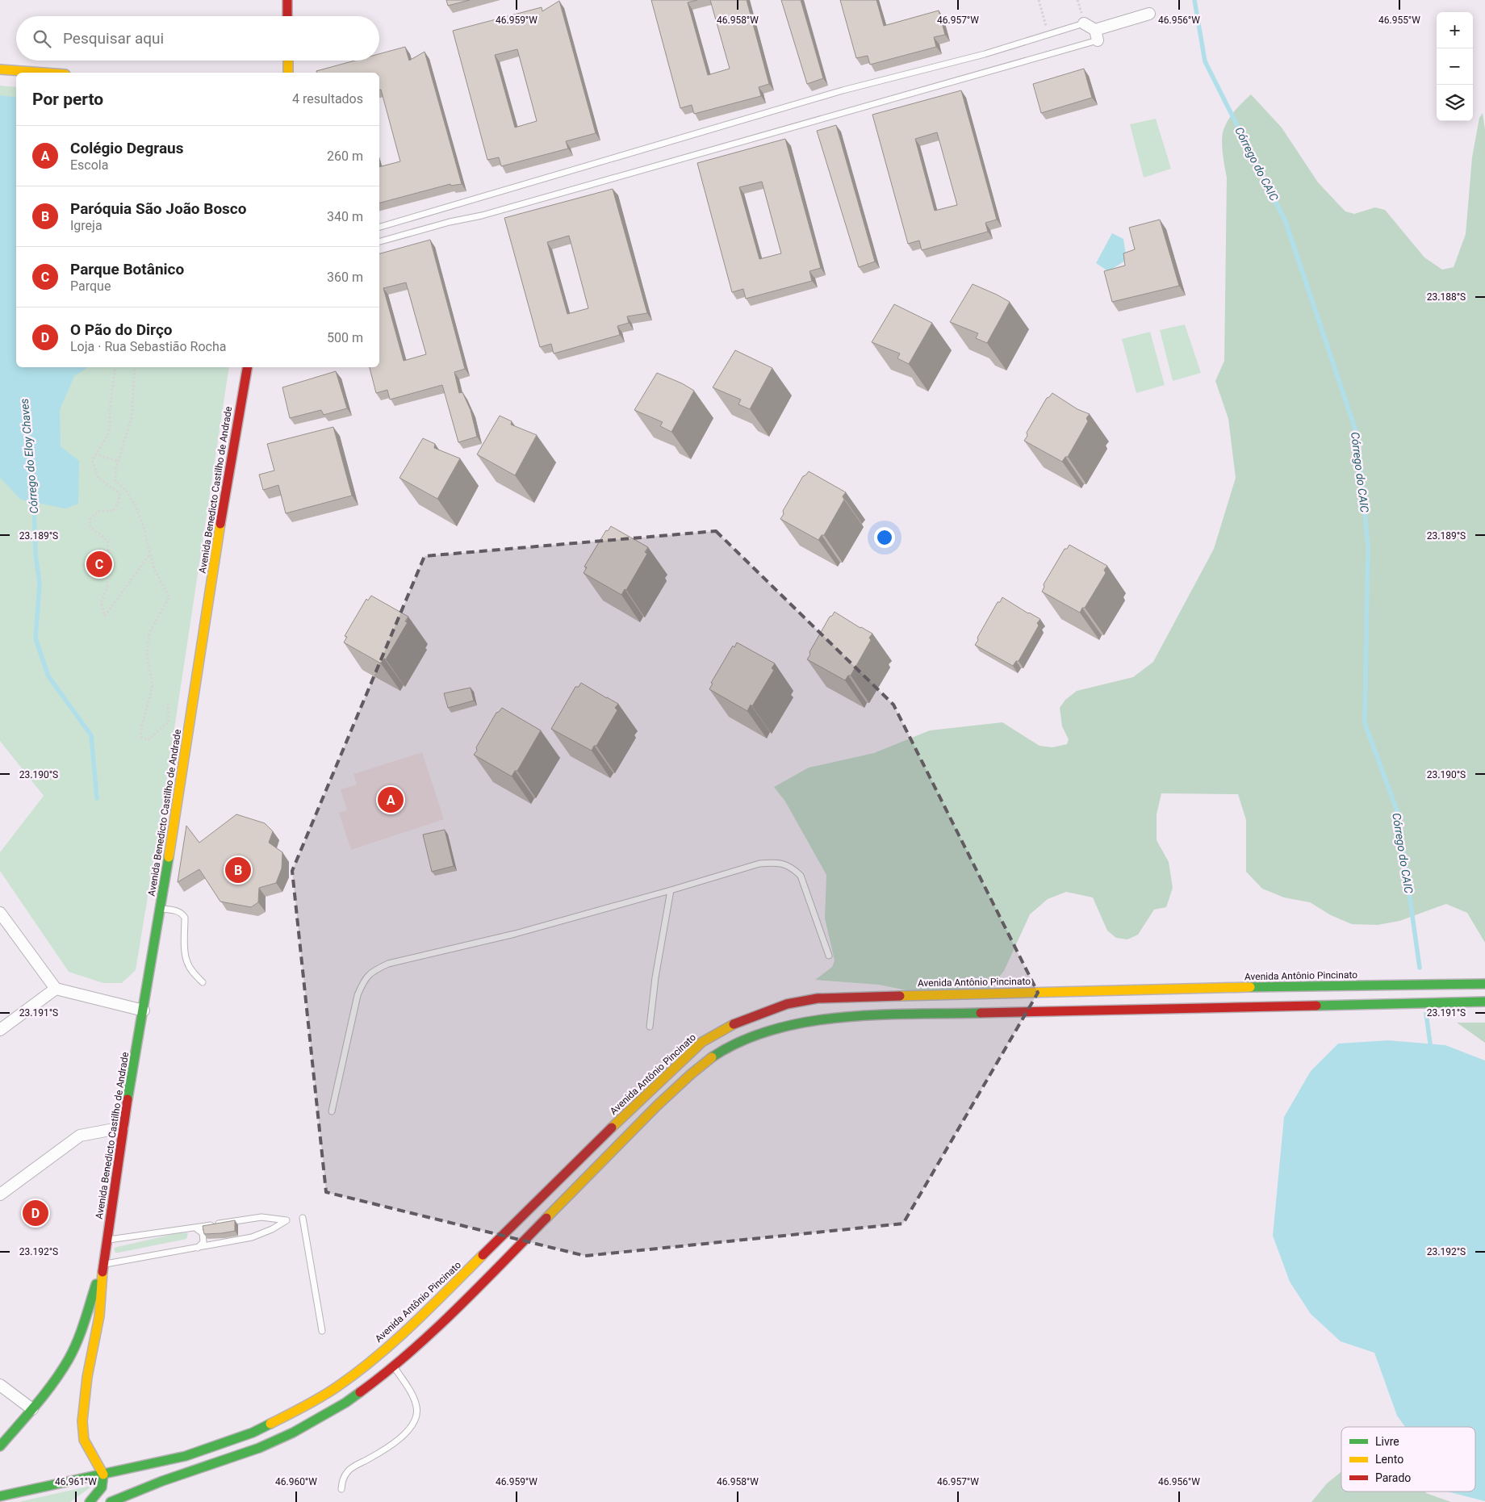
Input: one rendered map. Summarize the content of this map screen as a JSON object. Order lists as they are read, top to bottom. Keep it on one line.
{"streets":{"main road":["Avenida Benedicto Castilho de Andrade","Avenida Antônio Pincinato"]},"crossings":[["Avenida Benedicto Castilho de Andrade","Avenida Antônio Pincinato"]],"water":["Córrego do CAIC","Córrego do Eloy Chaves"],"legend":["Livre","Lento","Parado"],"page":{"map_buttons":["+","−"],"search":"Pesquisar aqui","heading":["Por perto","4 resultados"],"list":[{"mark":"A","name":"Colégio Degraus","note":"Escola","value":"260 m"},{"mark":"B","name":"Paróquia São João Bosco","note":"Igreja","value":"340 m"},{"mark":"C","name":"Parque Botânico","note":"Parque","value":"360 m"},{"mark":"D","name":"O Pão do Dirço","note":"Loja · Rua Sebastião Rocha","value":"500 m"}],"pins":["C","A","B","D"]},"coordinates":["46.959°W","46.958°W","46.957°W","46.956°W","46.955°W","23.188°S","23.189°S","23.190°S","23.191°S","23.192°S","46.961°W","46.960°W"]}
